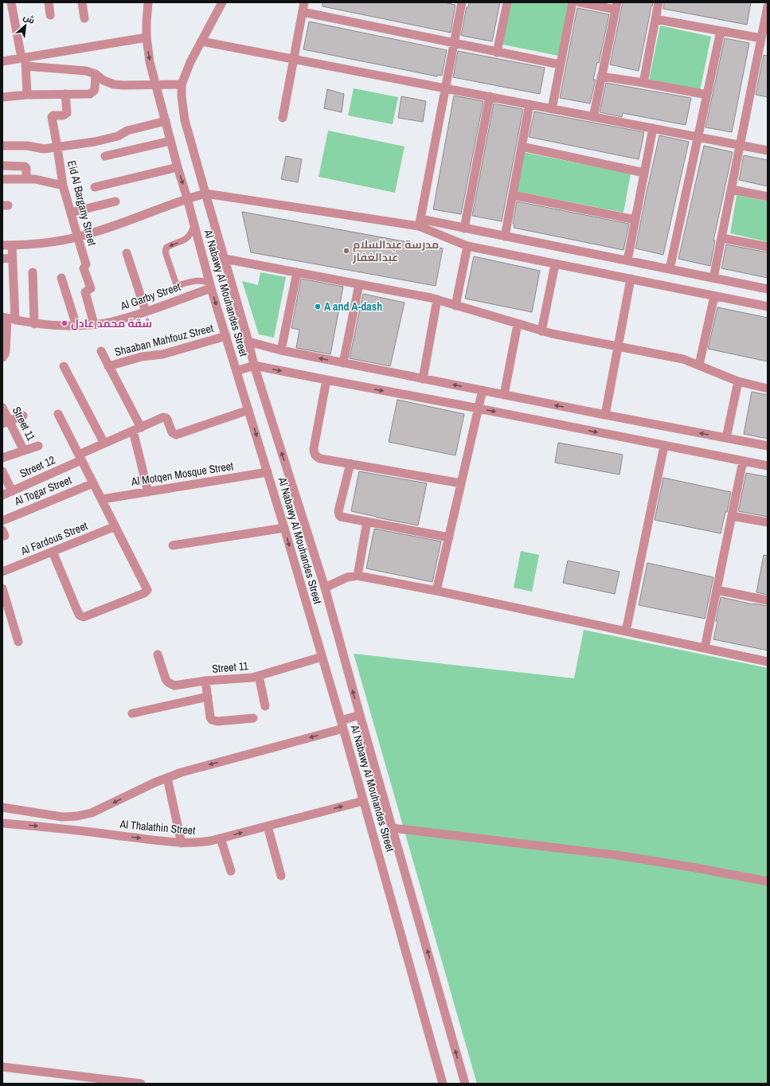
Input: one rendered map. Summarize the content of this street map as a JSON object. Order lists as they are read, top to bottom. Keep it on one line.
{"streets":{"street":["Eid Al Bargany Street","Al Nabawy Al Mouhandes Street","Al Garby Street","Shaaban Mahfouz Street","Street 11","Street 12","Al Motqen Mosque Street","Al Togar Street","Al Fardous Street","Al Thalathin Street"]},"crossings":[["Eid Al Bargany Street","Al Garby Street"],["Al Nabawy Al Mouhandes Street","Al Garby Street"],["Al Nabawy Al Mouhandes Street","Shaaban Mahfouz Street"],["Al Nabawy Al Mouhandes Street","Street 11"],["Al Nabawy Al Mouhandes Street","Street 12"],["Al Nabawy Al Mouhandes Street","Al Motqen Mosque Street"],["Al Nabawy Al Mouhandes Street","Al Thalathin Street"]],"places":["مدرسة عبدالسلام عبدالغفار","A and A-dash","شقة محمد عادل"],"north":"top right"}
